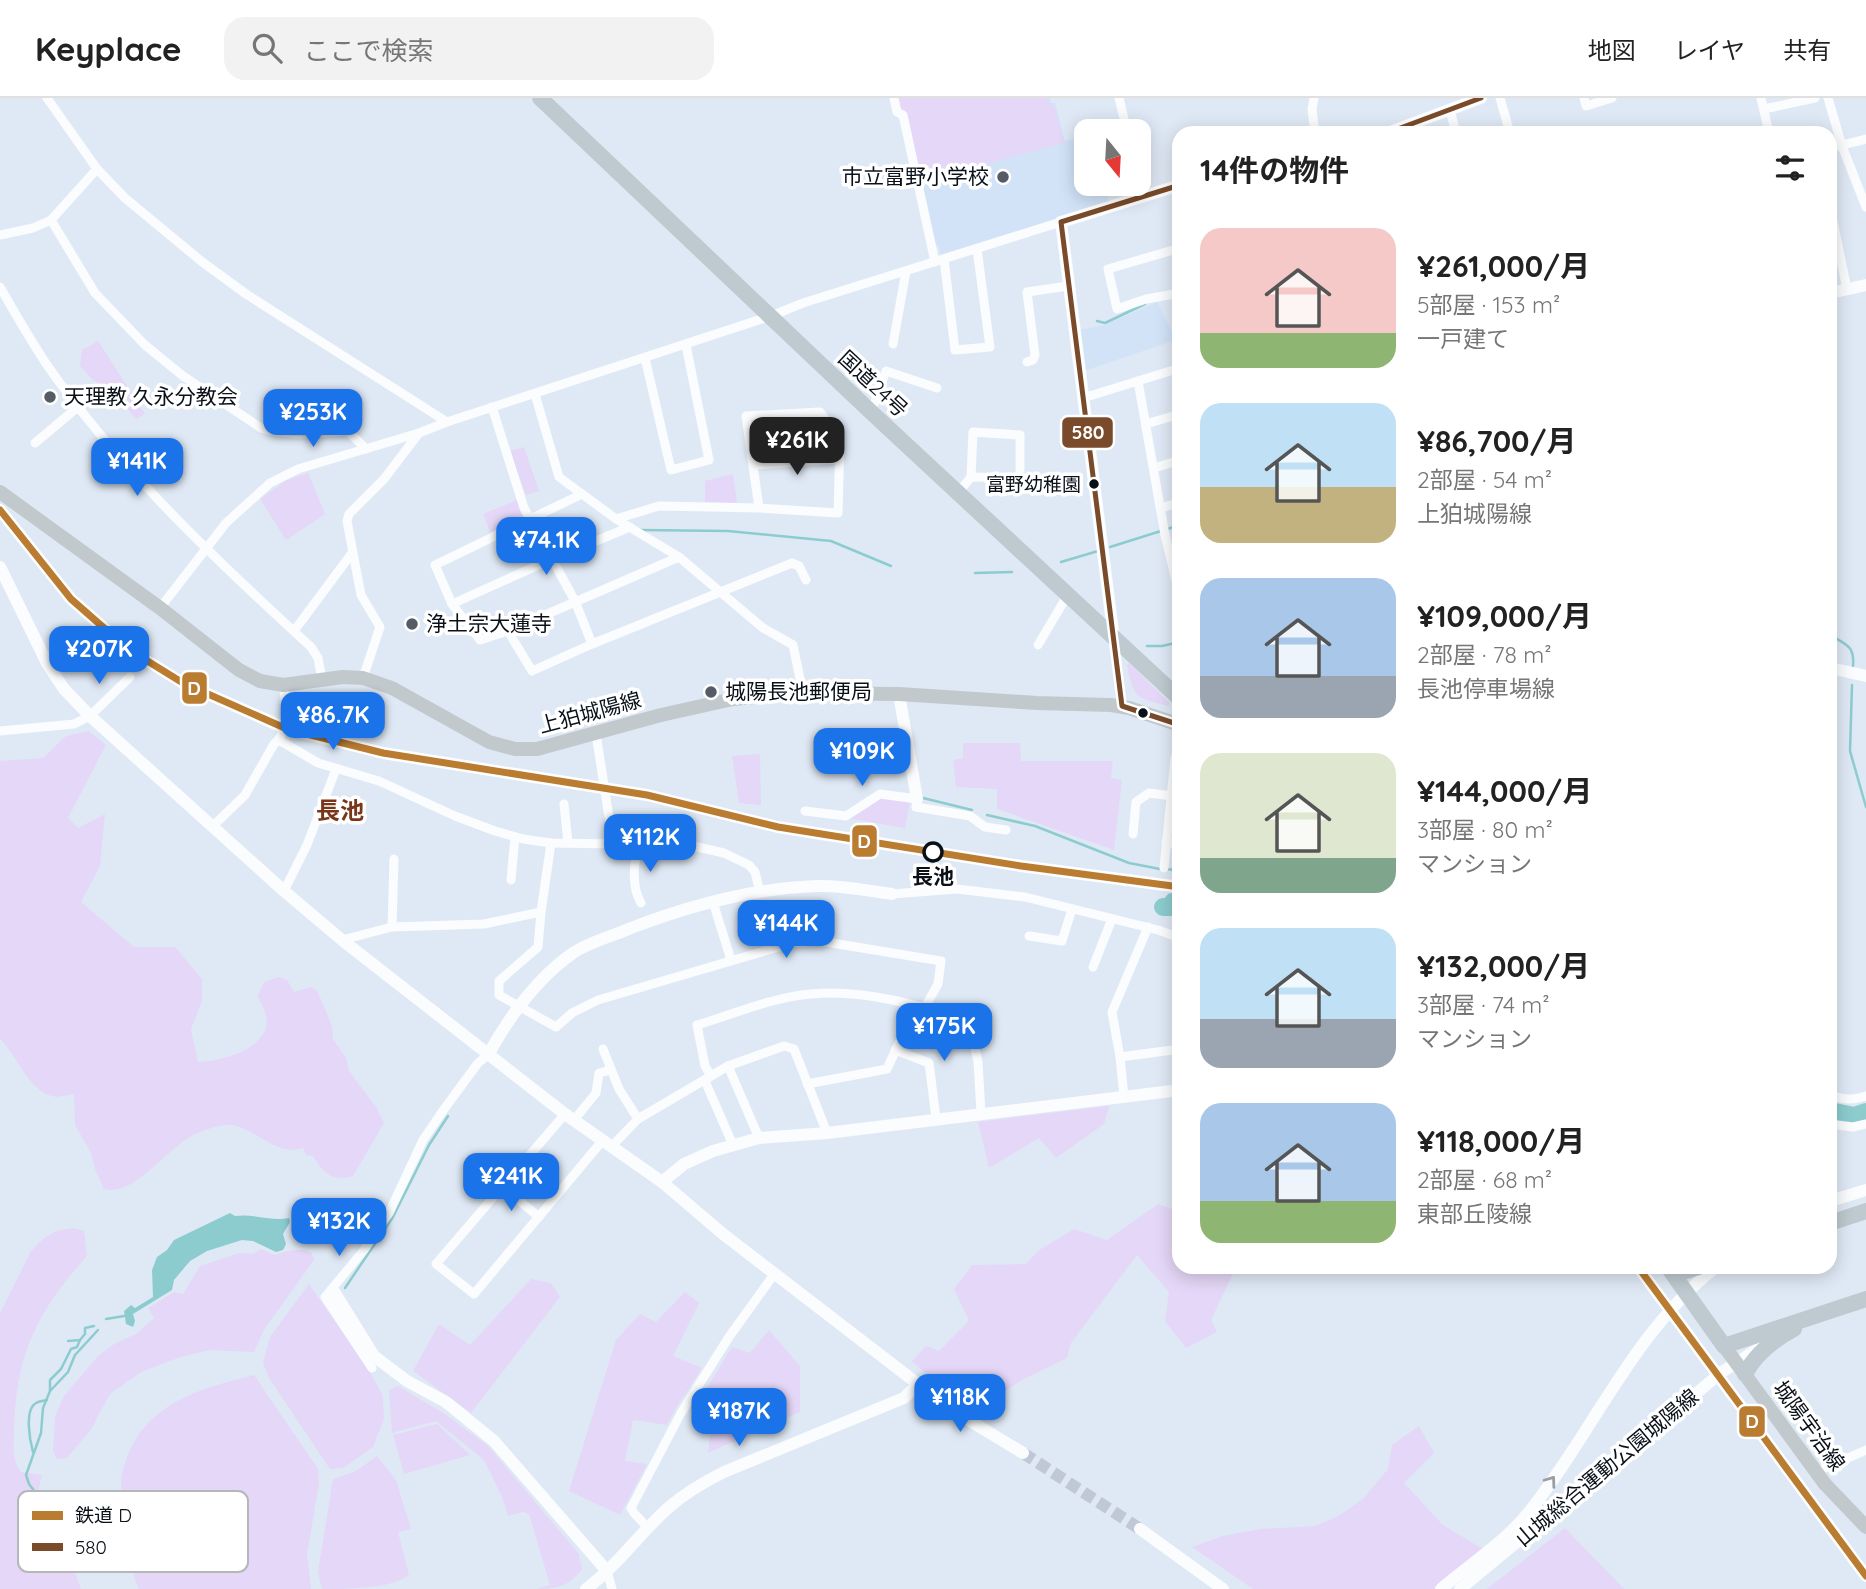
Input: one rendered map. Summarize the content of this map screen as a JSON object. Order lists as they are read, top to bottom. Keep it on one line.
{"streets":{"highway":["国道24号"],"main road":["上狛城陽線","城陽宇治線"],"street":["山城総合運動公園城陽線"]},"districts":["長池"],"places":["市立富野小学校","天理教 久永分教会","富野幼稚園","浄土宗大蓮寺","城陽長池郵便局","長池"],"lines":["transit line 580","rail line D"],"legend":["鉄道 D","580"],"north":"bottom","page":{"header":"Keyplace","search":"ここで検索","nav":["地図","レイヤ","共有"],"heading":"14件の物件","list":[{"name":"¥261,000/月","note":"5部屋 · 153 m² · 一戸建て"},{"name":"¥86,700/月","note":"2部屋 · 54 m² · 上狛城陽線"},{"name":"¥109,000/月","note":"2部屋 · 78 m² · 長池停車場線"},{"name":"¥144,000/月","note":"3部屋 · 80 m² · マンション"},{"name":"¥132,000/月","note":"3部屋 · 74 m² · マンション"},{"name":"¥118,000/月","note":"2部屋 · 68 m² · 東部丘陵線"}],"price":["¥253K","¥261K","¥141K","¥74.1K","¥207K","¥86.7K","¥109K","¥112K","¥144K","¥175K","¥241K","¥132K","¥118K","¥187K"]}}
